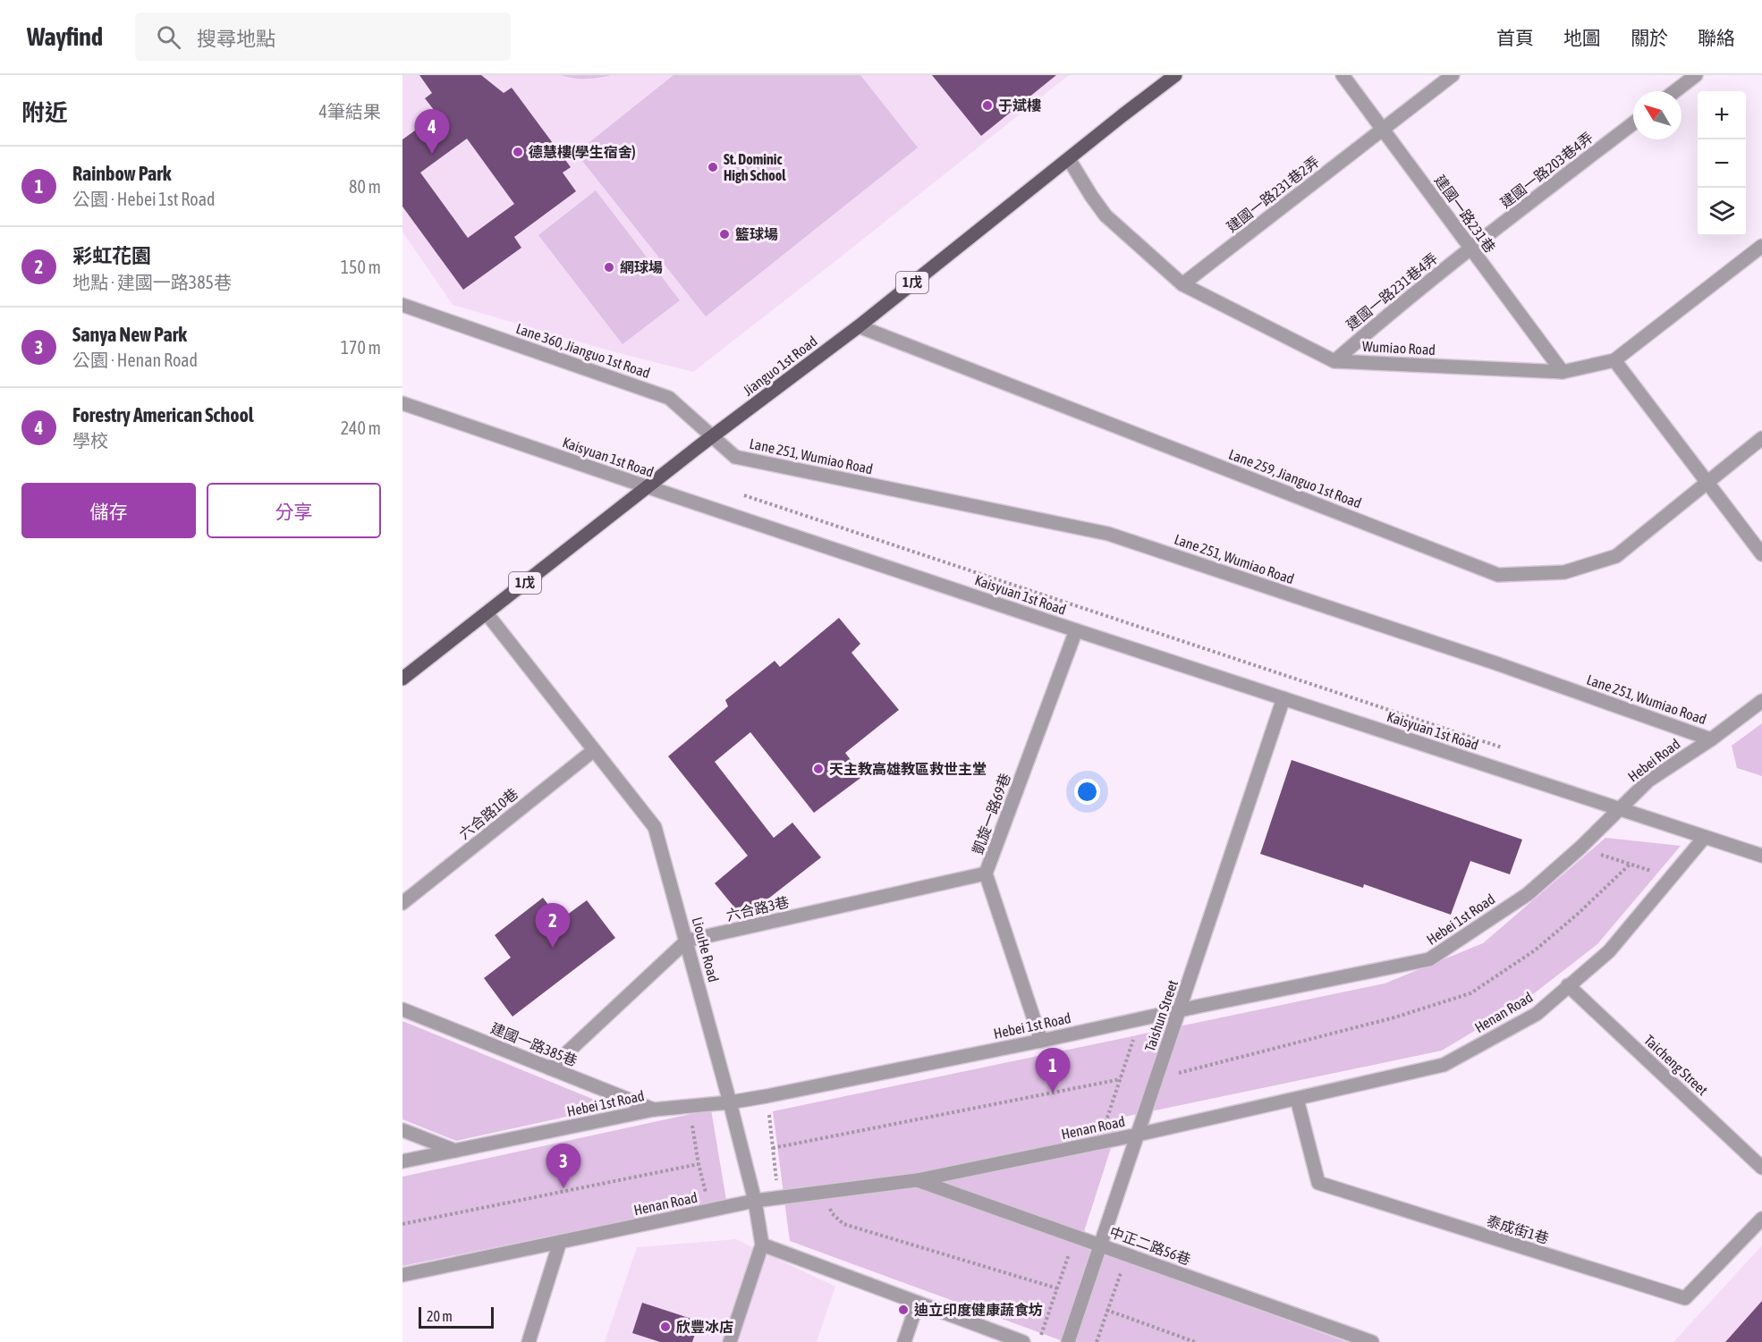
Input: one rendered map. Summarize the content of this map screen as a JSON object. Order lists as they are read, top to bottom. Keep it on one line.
{"streets":{"main road":["1戊","Jianguo 1st Road"],"street":["建國一路203巷4弄","建國一路231巷2弄","建國一路231巷","建國一路231巷4弄","Wumiao Road","Lane 360, Jianguo 1st Road","Lane 251, Wumiao Road","Kaisyuan 1st Road","Lane 259, Jianguo 1st Road","Hebei Road","六合路10巷","凱旋一路69巷","六合路3巷","Hebei 1st Road","LiouHe Road","Henan Road","Taishun Street","建國一路385巷","Taicheng Street","泰成街1巷","中正二路56巷"]},"crossings":[["建國一路203巷4弄","建國一路231巷"],["建國一路203巷4弄","建國一路231巷4弄"],["建國一路231巷2弄","建國一路231巷"],["建國一路231巷2弄","Wumiao Road"],["建國一路231巷","建國一路231巷4弄"],["建國一路231巷","Wumiao Road"],["建國一路231巷4弄","Wumiao Road"],["Wumiao Road","Jianguo 1st Road"],["Lane 360, Jianguo 1st Road","Jianguo 1st Road"],["Lane 360, Jianguo 1st Road","Lane 251, Wumiao Road"],["Jianguo 1st Road","Kaisyuan 1st Road"],["Jianguo 1st Road","Lane 259, Jianguo 1st Road"],["Jianguo 1st Road","LiouHe Road"],["Lane 251, Wumiao Road","Hebei Road"],["Kaisyuan 1st Road","Hebei Road"],["Kaisyuan 1st Road","凱旋一路69巷"],["Kaisyuan 1st Road","Hebei 1st Road"],["Kaisyuan 1st Road","Henan Road"],["Kaisyuan 1st Road","Taishun Street"],["Hebei Road","Hebei 1st Road"],["六合路10巷","LiouHe Road"],["凱旋一路69巷","六合路3巷"],["凱旋一路69巷","Hebei 1st Road"],["六合路3巷","LiouHe Road"],["Hebei 1st Road","LiouHe Road"],["Hebei 1st Road","Taishun Street"],["Hebei 1st Road","建國一路385巷"],["LiouHe Road","Henan Road"],["Henan Road","Taishun Street"],["Henan Road","Taicheng Street"],["Henan Road","泰成街1巷"],["Henan Road","中正二路56巷"],["Taishun Street","中正二路56巷"]],"places":["于斌樓","德慧樓(學生宿舍)","St. Dominic High School","籃球場","網球場","天主教高雄教區救世主堂","迪立印度健康蔬食坊","欣豐冰店"],"scale_bar":"20 m","north":"top left","page":{"header":"Wayfind","search":"搜尋地點","nav":["首頁","地圖","關於","聯絡"],"heading":["附近","4筆結果"],"map_buttons":["+","−"],"pins":["4","2","1","3"],"list":[{"mark":"1","name":"Rainbow Park","note":"公園 · Hebei 1st Road","value":"80 m"},{"mark":"2","name":"彩虹花園","note":"地點 · 建國一路385巷","value":"150 m"},{"mark":"3","name":"Sanya New Park","note":"公園 · Henan Road","value":"170 m"},{"mark":"4","name":"Forestry American School","note":"學校","value":"240 m"}],"buttons":["儲存","分享"],"scale":"20 m"}}
